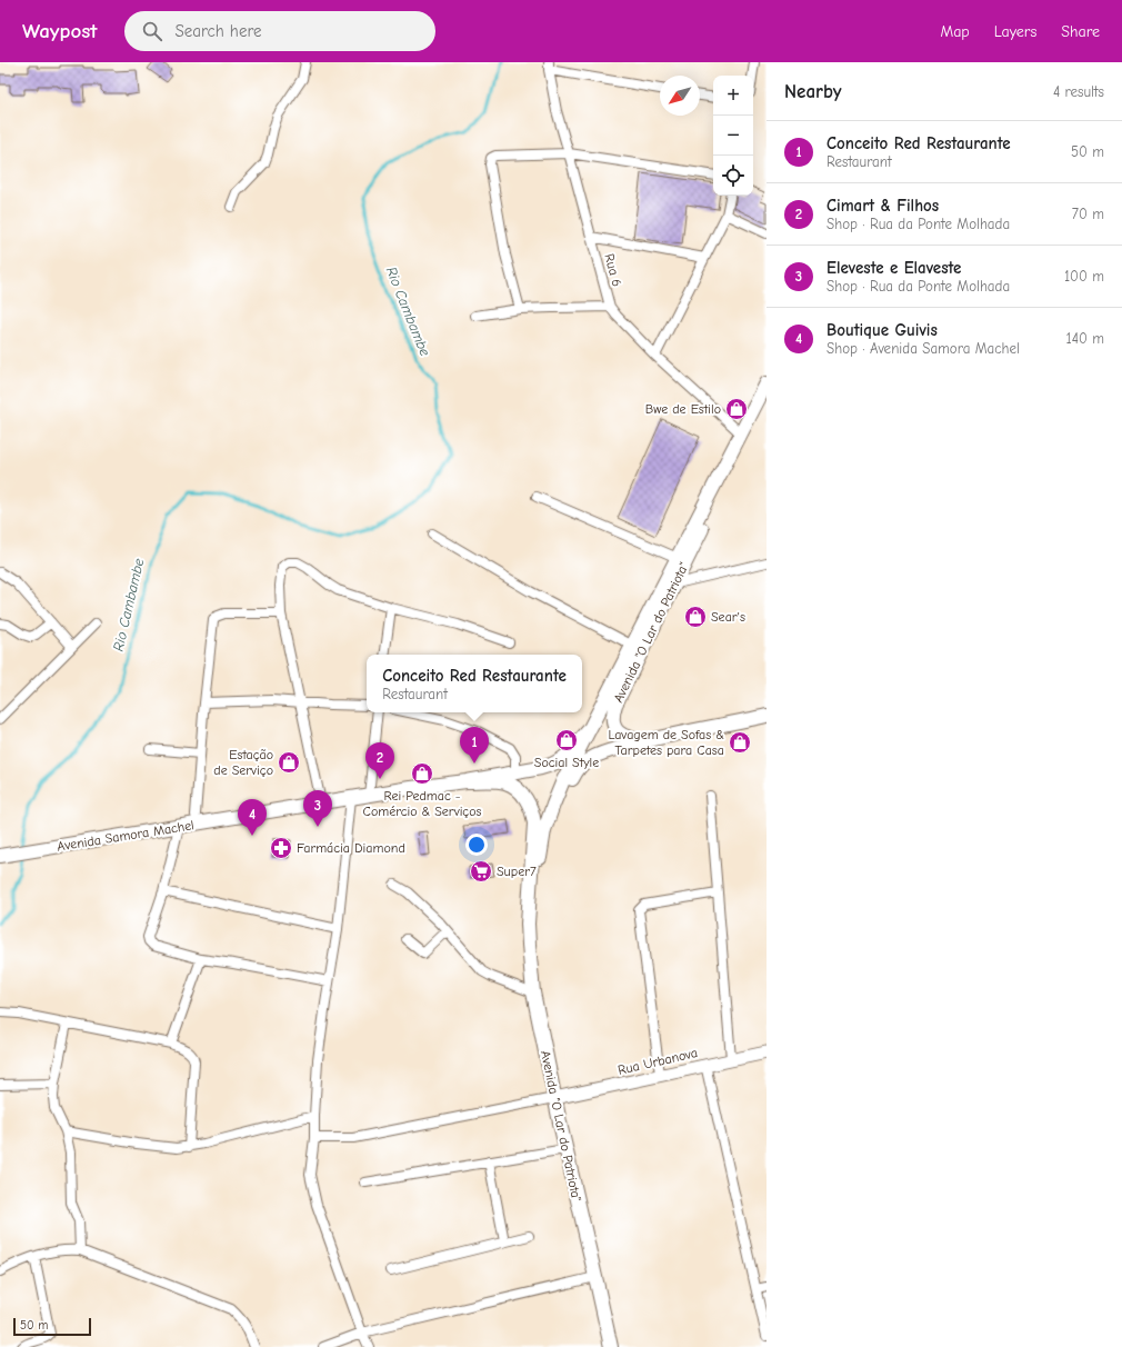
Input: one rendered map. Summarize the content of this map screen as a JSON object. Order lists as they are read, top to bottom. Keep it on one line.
{"streets":{"main road":["Avenida \"O Lar do Patriota\"","Avenida Samora Machel"],"street":["Rua 6","Rua Urbanova"]},"crossings":[["Rua 6","Avenida \"O Lar do Patriota\""],["Avenida \"O Lar do Patriota\"","Avenida Samora Machel"],["Avenida \"O Lar do Patriota\"","Rua Urbanova"]],"water":["Rio Cambambe"],"places":{"shop":["Bwe de Estilo","Sear's","Social Style","Lavagem de Sofas & Tarpetes para Casa","Estação de Serviço","Rei Pedmac - Comércio & Serviços"],"pharmacy":["Farmácia Diamond"],"supermarket":["Super7"]},"scale_bar":"50 m","north":"bottom left","page":{"header":"Waypost","search":"Search here","nav":["Map","Layers","Share"],"heading":["Nearby","4 results"],"map_buttons":["+","−"],"list":[{"mark":"1","name":"Conceito Red Restaurante","note":"Restaurant","value":"50 m"},{"mark":"2","name":"Cimart & Filhos","note":"Shop · Rua da Ponte Molhada","value":"70 m"},{"mark":"3","name":"Eleveste e Elaveste","note":"Shop · Rua da Ponte Molhada","value":"100 m"},{"mark":"4","name":"Boutique Guivis","note":"Shop · Avenida Samora Machel","value":"140 m"}],"popup":["Conceito Red Restaurante","Restaurant"],"pins":["1","2","3","4"],"scale":"50 m"}}
